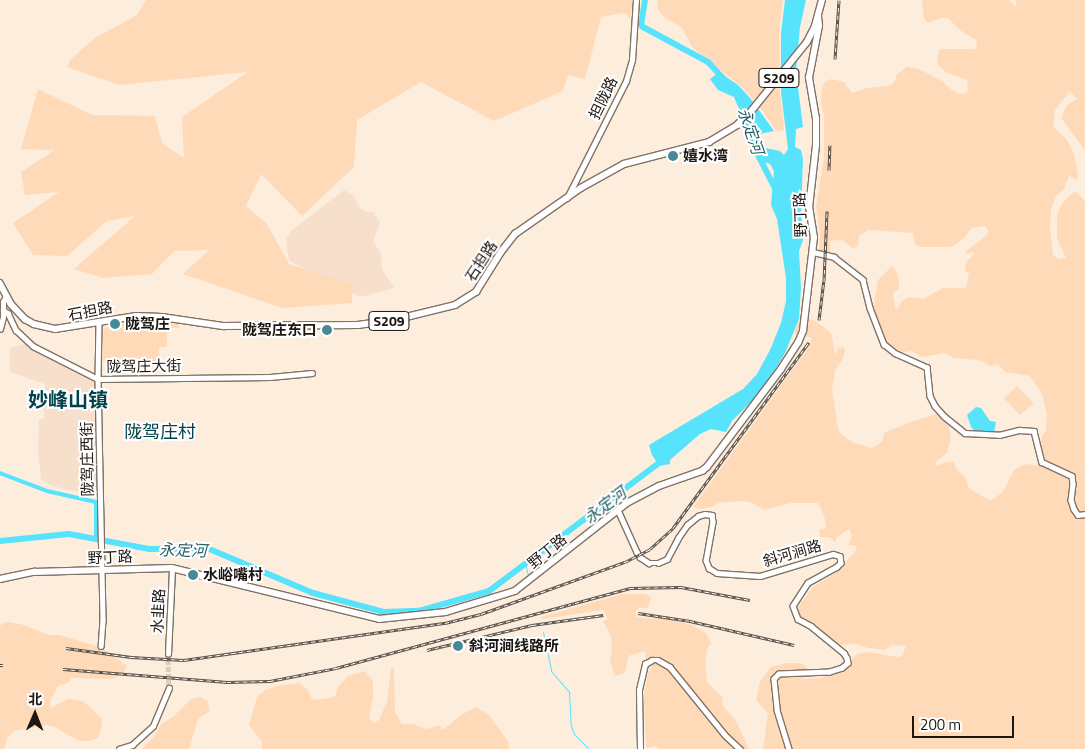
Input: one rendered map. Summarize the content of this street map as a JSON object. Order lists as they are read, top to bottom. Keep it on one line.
{"streets":{"main road":["S209","野丁路","石担路"],"street":["担陇路","陇驾庄大街","陇驾庄西街","斜河涧路","水韭路"]},"crossings":[["担陇路","石担路"],["野丁路","石担路"],["野丁路","陇驾庄西街"],["野丁路","斜河涧路"],["野丁路","水韭路"],["石担路","陇驾庄西街"],["陇驾庄大街","陇驾庄西街"]],"districts":["妙峰山镇","陇驾庄村"],"water":["永定河"],"places":["嬉水湾","陇驾庄","陇驾庄东口","水峪嘴村","斜河涧线路所"],"scale_bar":"200 m","north":"top"}
